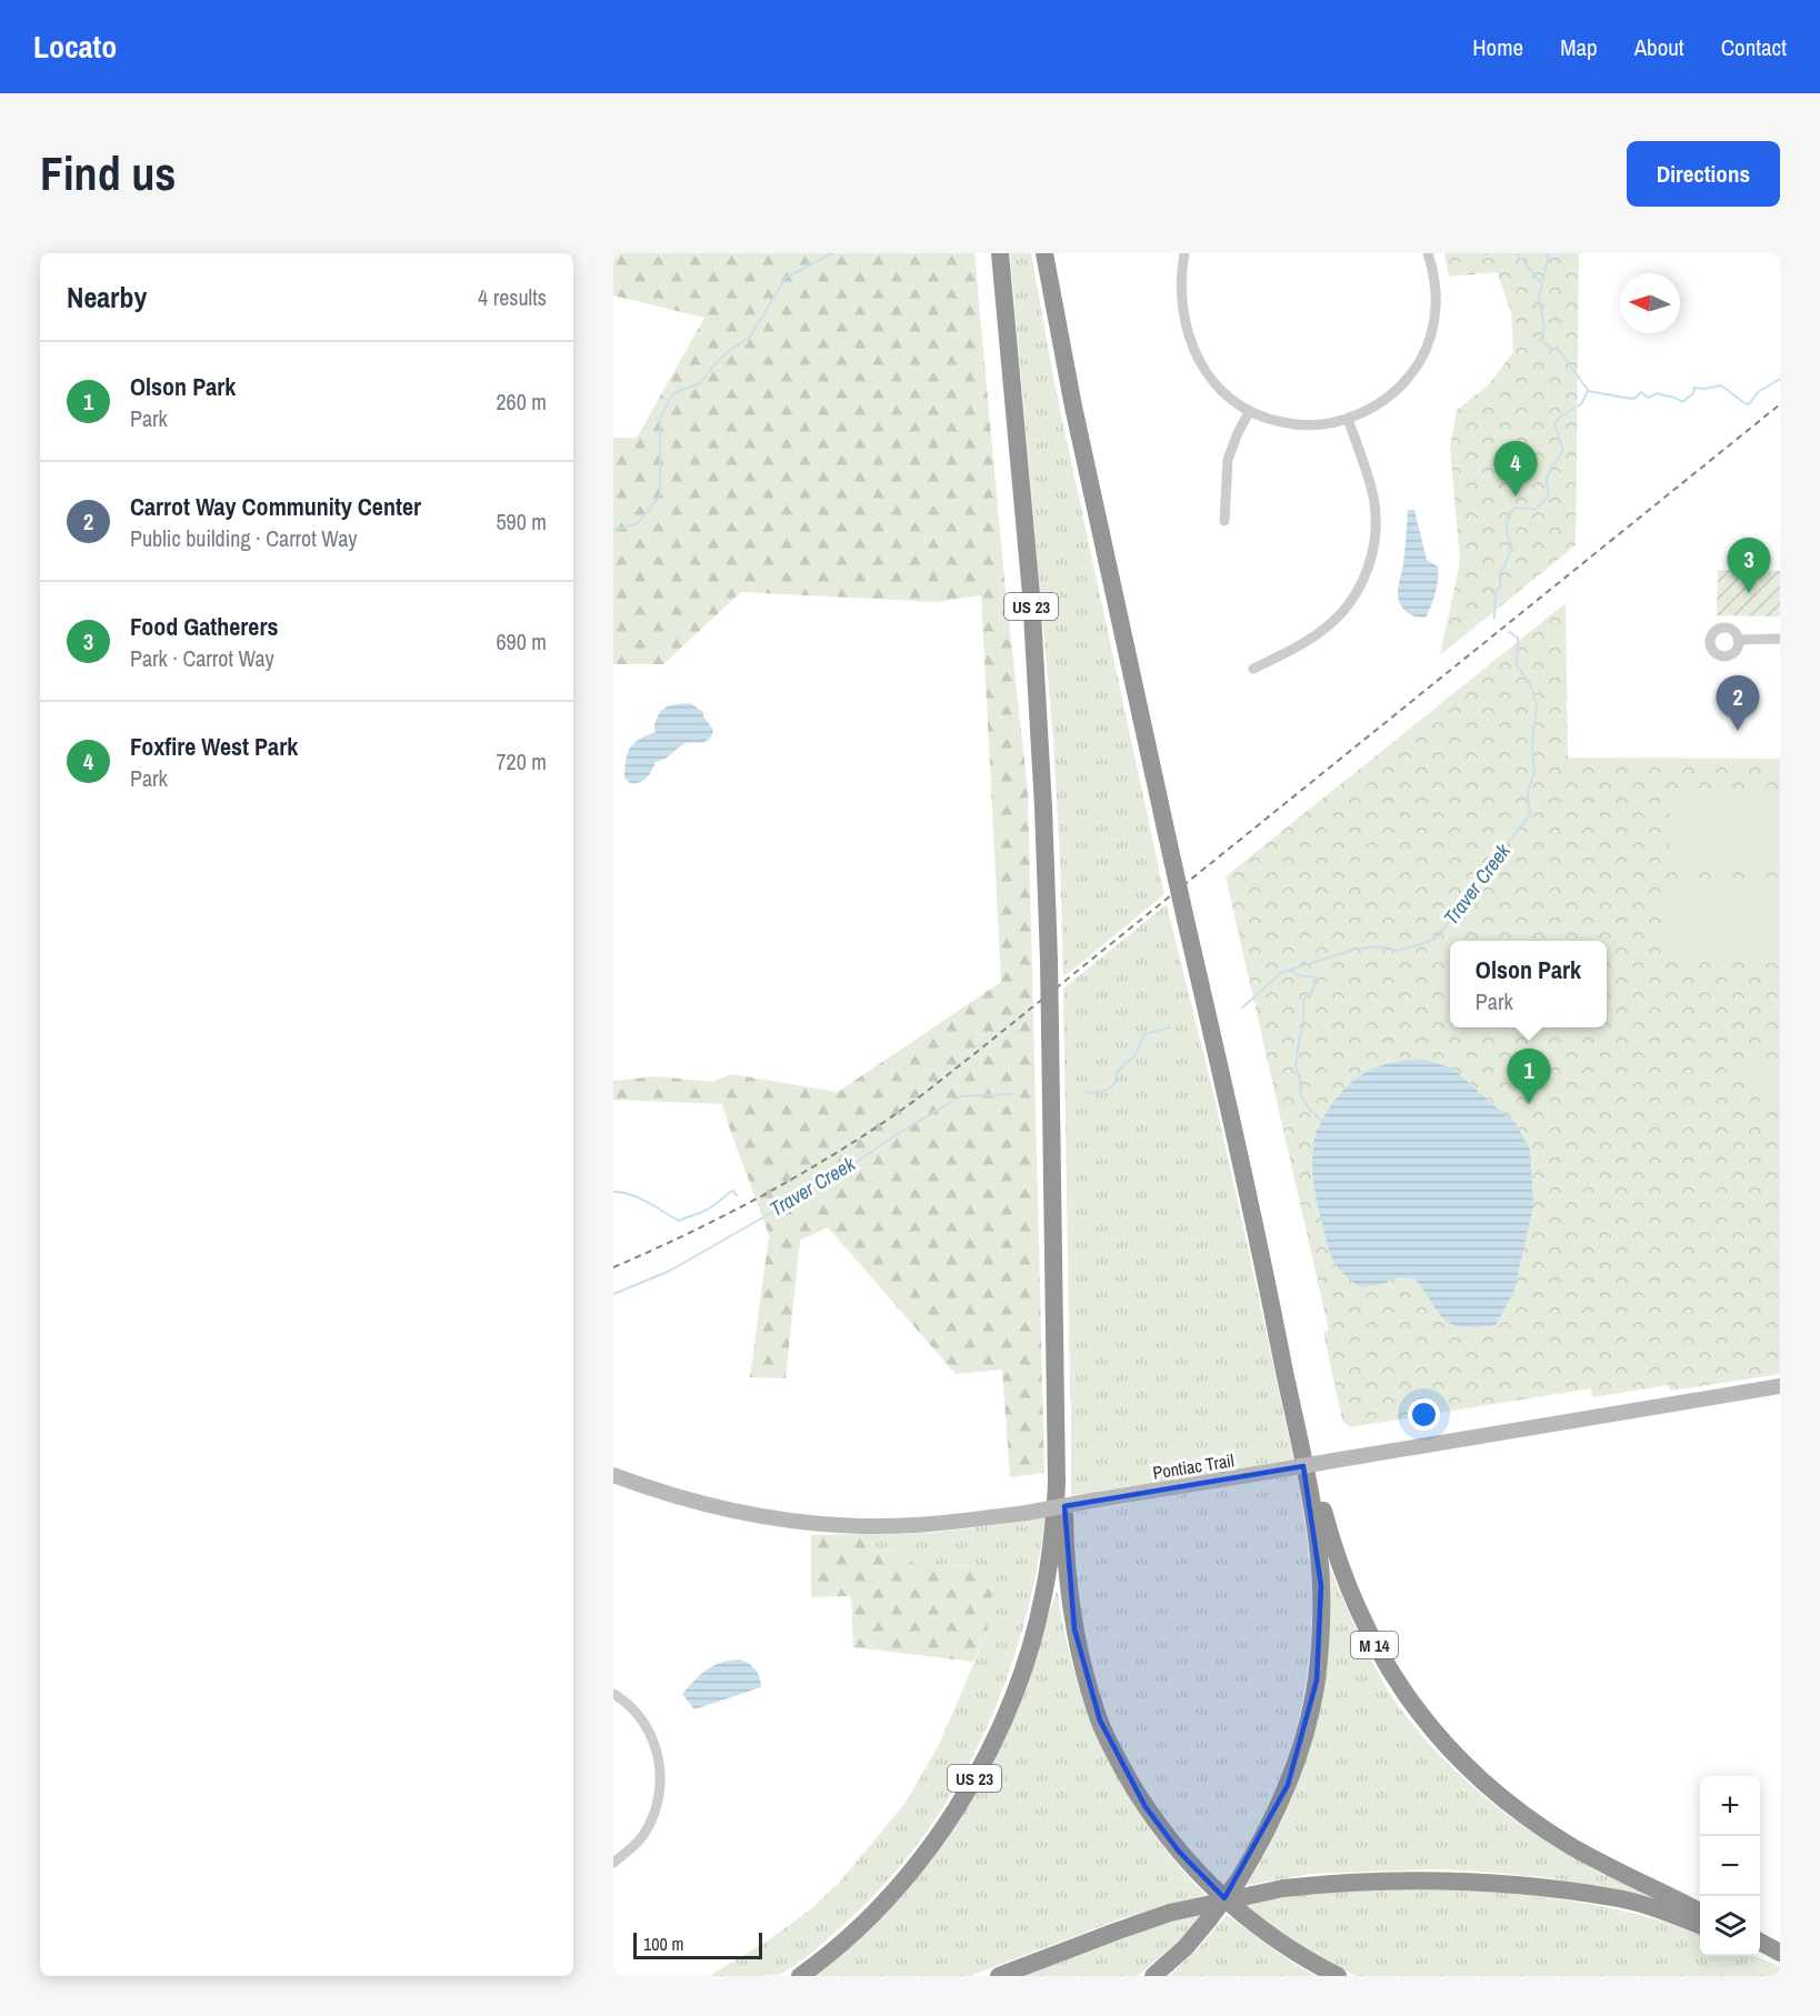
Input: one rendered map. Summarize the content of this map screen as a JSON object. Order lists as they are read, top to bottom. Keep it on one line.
{"streets":{"highway":["US 23","M 14"],"main road":["Pontiac Trail"]},"water":["Traver Creek"],"scale_bar":"100 m","north":"left","page":{"header":"Locato","nav":["Home","Map","About","Contact"],"buttons":"Directions","title":"Find us","heading":["Nearby","4 results"],"list":[{"mark":"1","name":"Olson Park","note":"Park","value":"260 m"},{"mark":"2","name":"Carrot Way Community Center","note":"Public building · Carrot Way","value":"590 m"},{"mark":"3","name":"Food Gatherers","note":"Park · Carrot Way","value":"690 m"},{"mark":"4","name":"Foxfire West Park","note":"Park","value":"720 m"}],"pins":["4","3","2","1"],"popup":["Olson Park","Park"],"map_buttons":["+","−"],"scale":"100 m"}}
